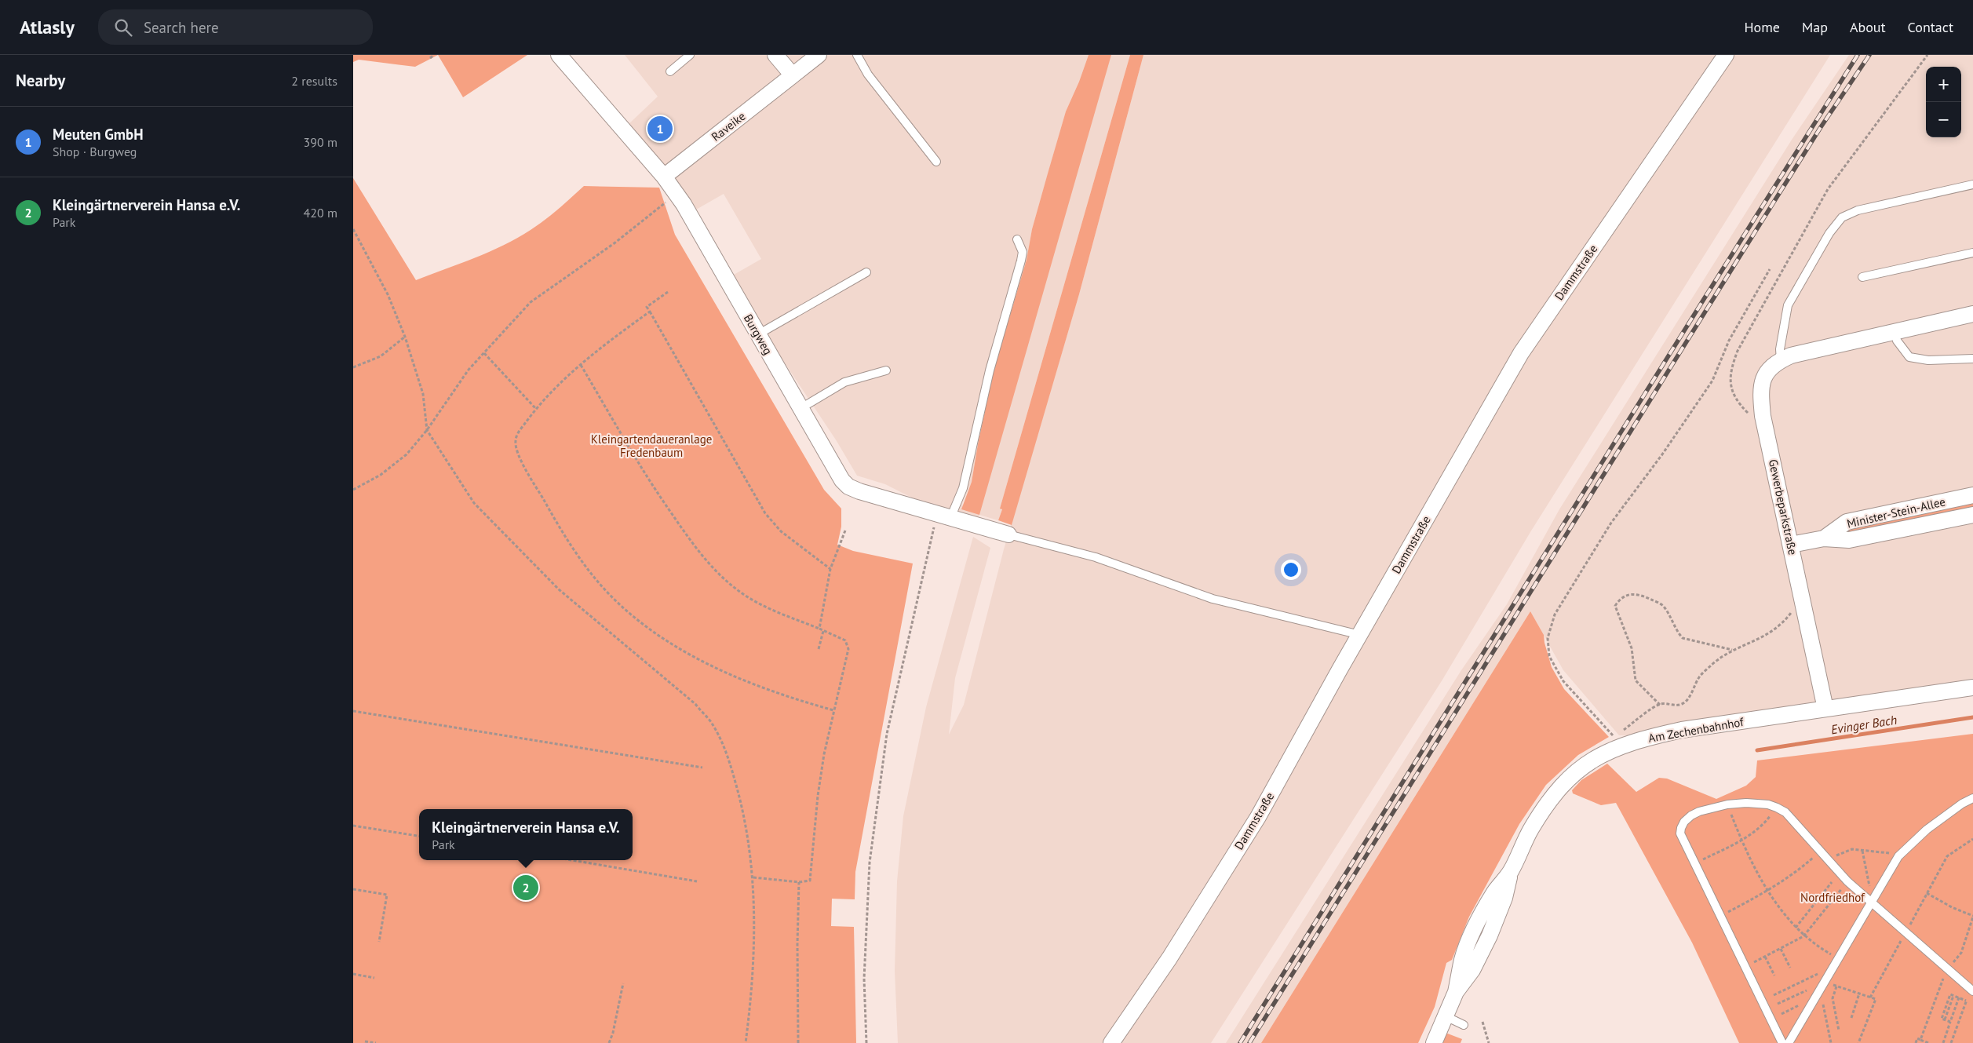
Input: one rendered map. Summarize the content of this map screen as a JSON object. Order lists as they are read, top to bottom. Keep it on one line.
{"streets":{"street":["Raveike","Dammstraße","Burgweg","Gewerbeparkstraße","Minister-Stein-Allee","Am Zechenbahnhof"]},"crossings":[["Raveike","Burgweg"],["Gewerbeparkstraße","Minister-Stein-Allee"],["Gewerbeparkstraße","Am Zechenbahnhof"]],"water":["Evinger Bach"],"parks":["Kleingartendaueranlage Fredenbaum","Nordfriedhof"],"page":{"header":"Atlasly","search":"Search here","nav":["Home","Map","About","Contact"],"heading":["Nearby","2 results"],"map_buttons":["+","−"],"list":[{"mark":"1","name":"Meuten GmbH","note":"Shop · Burgweg","value":"390 m"},{"mark":"2","name":"Kleingärtnerverein Hansa e.V.","note":"Park","value":"420 m"}],"pins":["1","2"],"popup":["Kleingärtnerverein Hansa e.V.","Park"]}}
